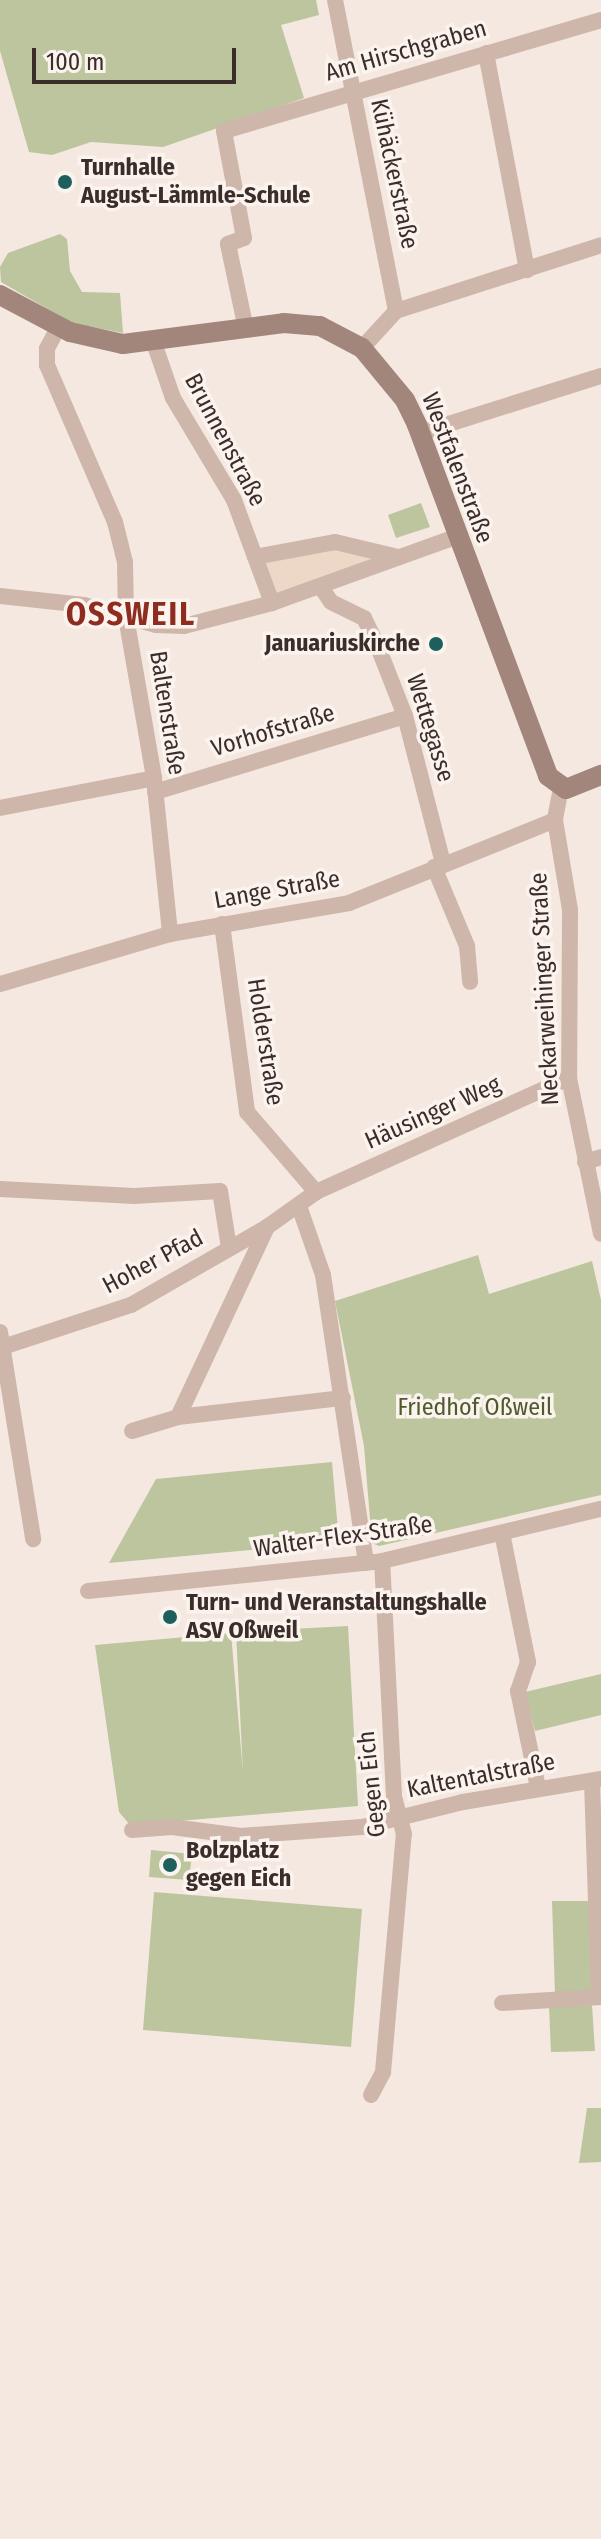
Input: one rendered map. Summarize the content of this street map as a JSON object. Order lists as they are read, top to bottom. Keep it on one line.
{"streets":{"main road":["Westfalenstraße"],"street":["Am Hirschgraben","Kühäckerstraße","Brunnenstraße","Baltenstraße","Wettegasse","Vorhofstraße","Lange Straße","Neckarweihinger Straße","Holderstraße","Häusinger Weg","Hoher Pfad","Walter-Flex-Straße","Kaltentalstraße","Gegen Eich"]},"crossings":[["Am Hirschgraben","Kühäckerstraße"],["Am Hirschgraben","Westfalenstraße"],["Brunnenstraße","Westfalenstraße"],["Westfalenstraße","Baltenstraße"],["Westfalenstraße","Neckarweihinger Straße"],["Baltenstraße","Vorhofstraße"],["Baltenstraße","Lange Straße"],["Wettegasse","Vorhofstraße"],["Wettegasse","Lange Straße"],["Lange Straße","Neckarweihinger Straße"],["Lange Straße","Holderstraße"],["Neckarweihinger Straße","Häusinger Weg"],["Holderstraße","Häusinger Weg"],["Holderstraße","Hoher Pfad"],["Häusinger Weg","Hoher Pfad"],["Hoher Pfad","Gegen Eich"],["Walter-Flex-Straße","Gegen Eich"],["Kaltentalstraße","Gegen Eich"]],"districts":["OSSWEIL"],"parks":["Friedhof Oßweil"],"places":["Turnhalle August-Lämmle-Schule","Januariuskirche","Turn- und Veranstaltungshalle ASV Oßweil","Bolzplatz gegen Eich"],"scale_bar":"100 m"}
